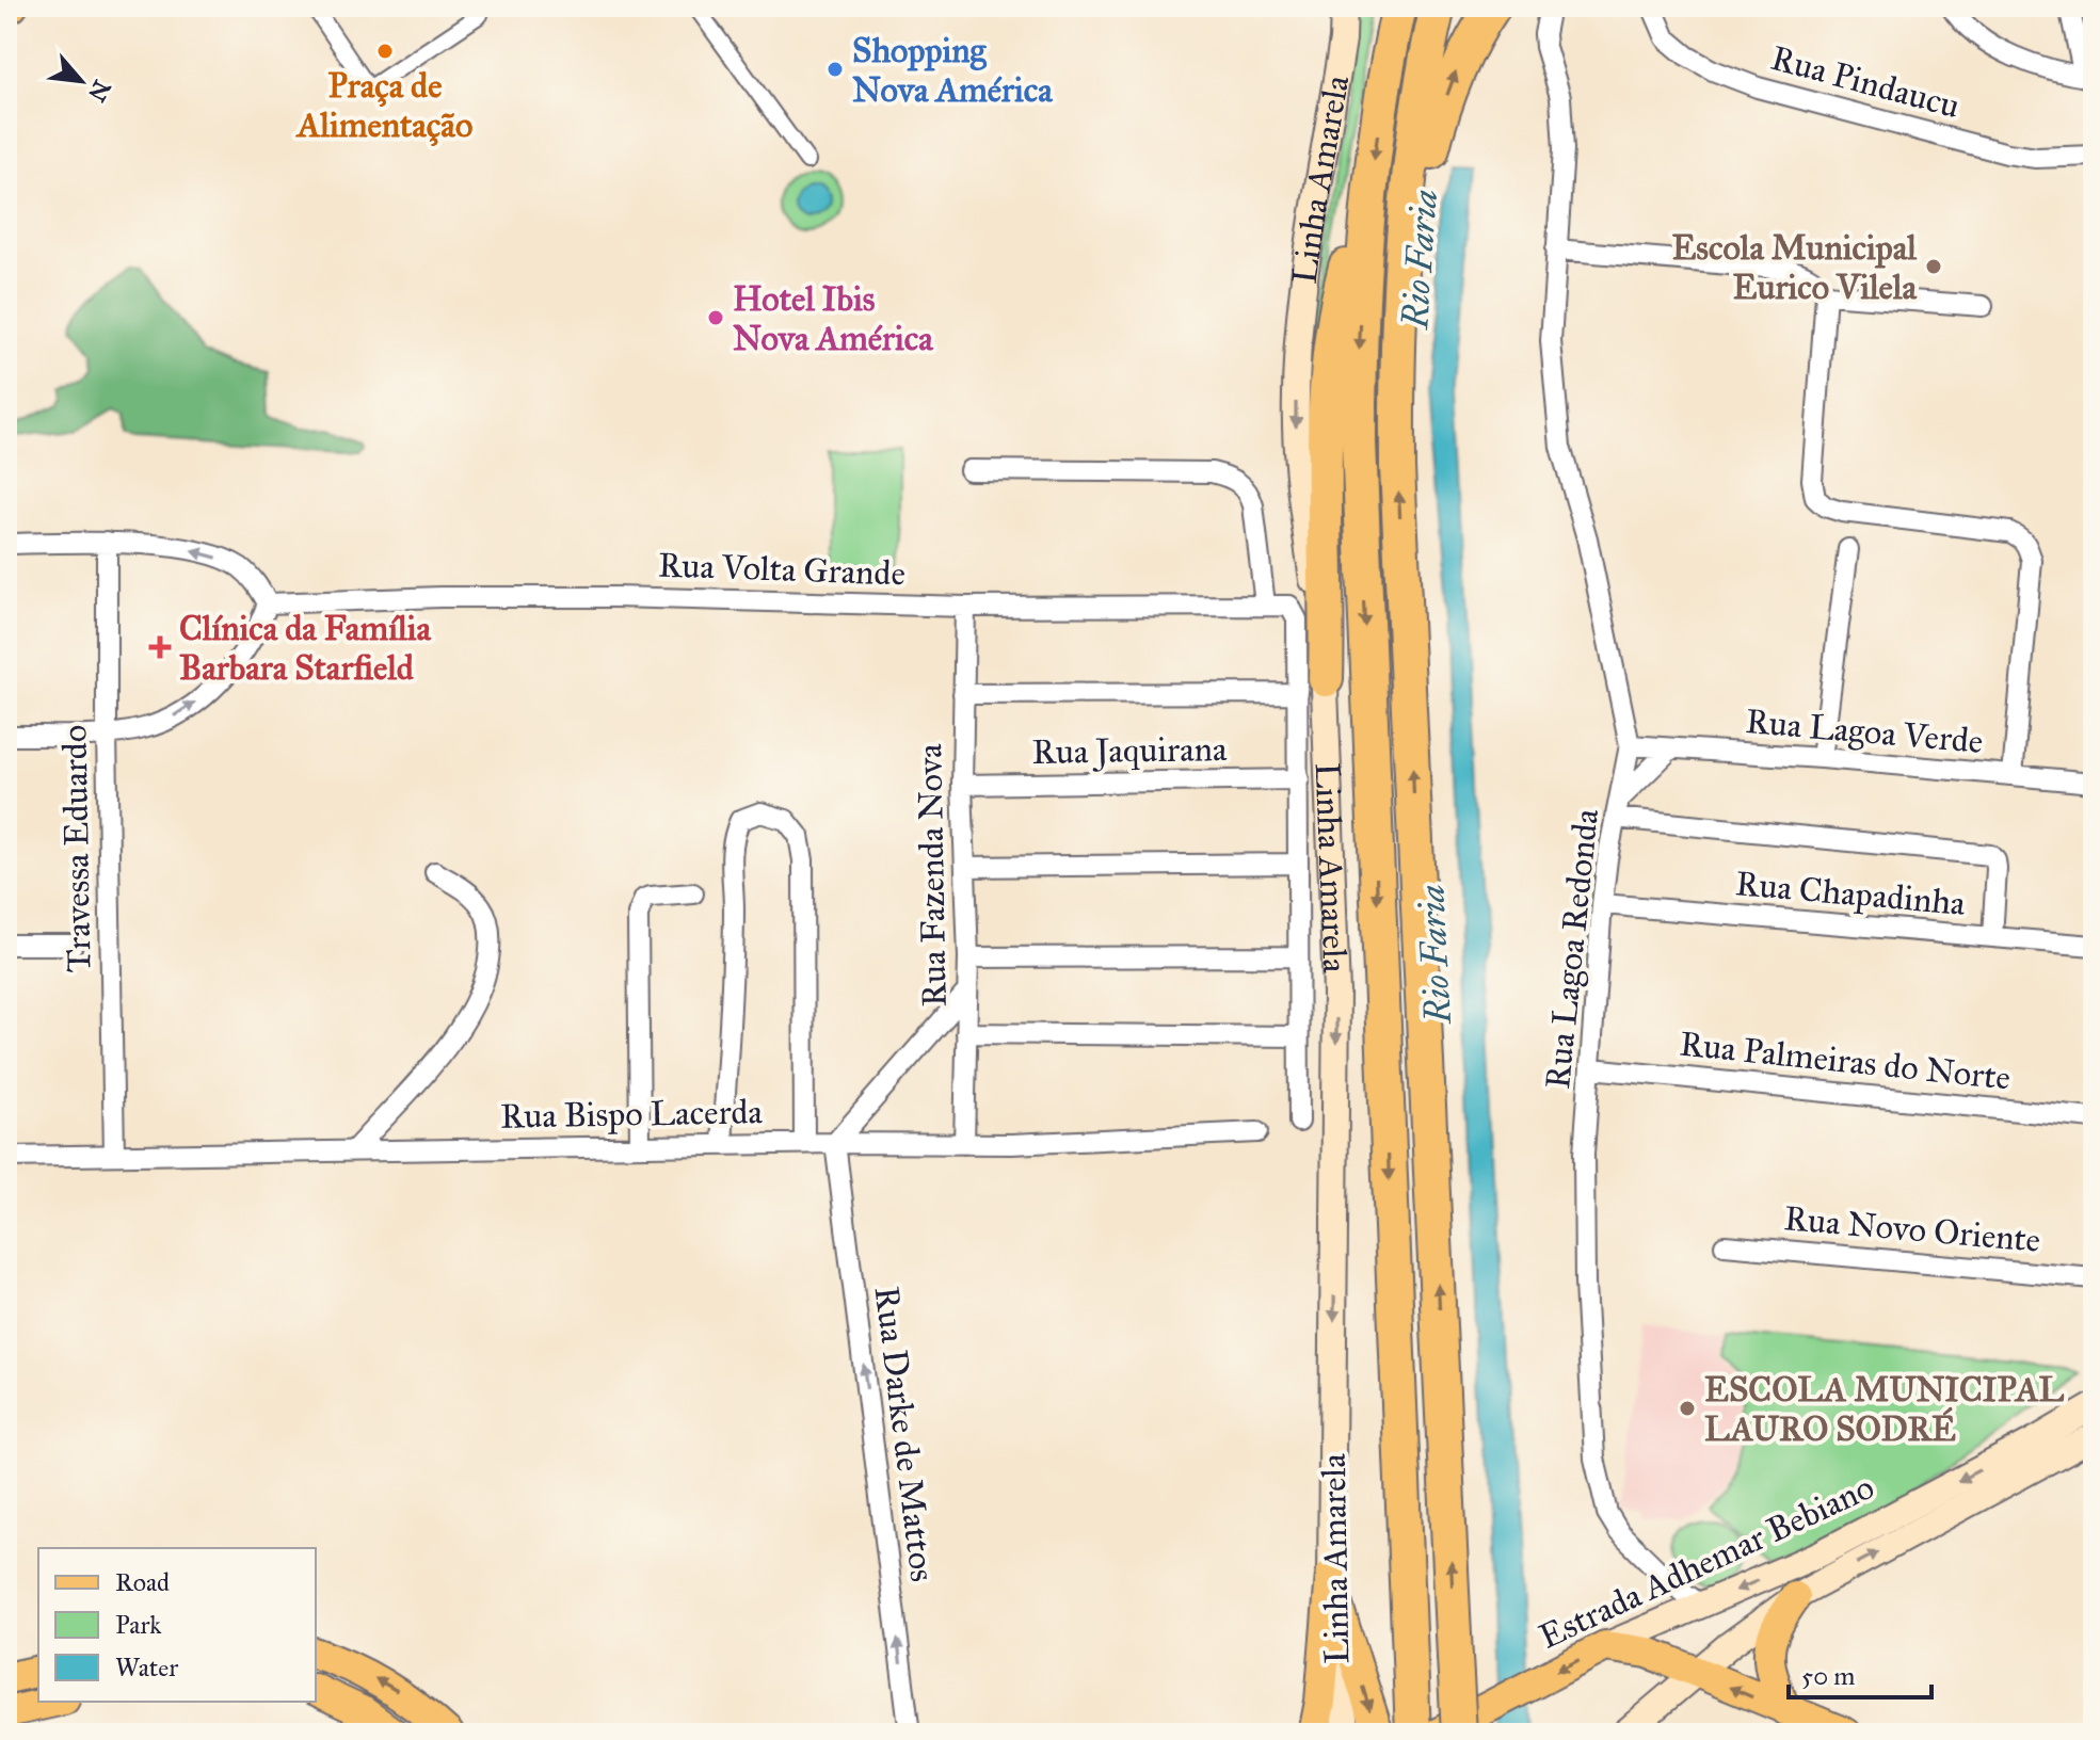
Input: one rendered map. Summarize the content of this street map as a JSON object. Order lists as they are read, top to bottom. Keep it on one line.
{"streets":{"highway":["Linha Amarela"],"main road":["Estrada Adhemar Bebiano"],"street":["Rua Pindaucu","Rua Volta Grande","Rua Lagoa Verde","Rua Jaquirana","Travessa Eduardo","Rua Fazenda Nova","Rua Chapadinha","Rua Lagoa Redonda","Rua Palmeiras do Norte","Rua Bispo Lacerda","Rua Novo Oriente","Rua Darke de Mattos"]},"crossings":[["Linha Amarela","Rua Volta Grande"],["Rua Volta Grande","Rua Fazenda Nova"],["Rua Lagoa Verde","Rua Lagoa Redonda"],["Rua Jaquirana","Rua Fazenda Nova"],["Travessa Eduardo","Rua Bispo Lacerda"],["Rua Fazenda Nova","Rua Bispo Lacerda"],["Rua Chapadinha","Rua Lagoa Redonda"],["Rua Lagoa Redonda","Rua Palmeiras do Norte"],["Rua Lagoa Redonda","Estrada Adhemar Bebiano"],["Rua Bispo Lacerda","Rua Darke de Mattos"]],"one_way":["Linha Amarela","Rua Darke de Mattos"],"water":["Rio Faria"],"places":{"other":["Praça de Alimentação","Shopping Nova América","Escola Municipal Eurico Vilela","Hotel Ibis Nova América","ESCOLA MUNICIPAL LAURO SODRÉ"],"health":["Clínica da Família Barbara Starfield"]},"legend":["Road","Park","Water"],"scale_bar":"50 m","north":"bottom right"}
